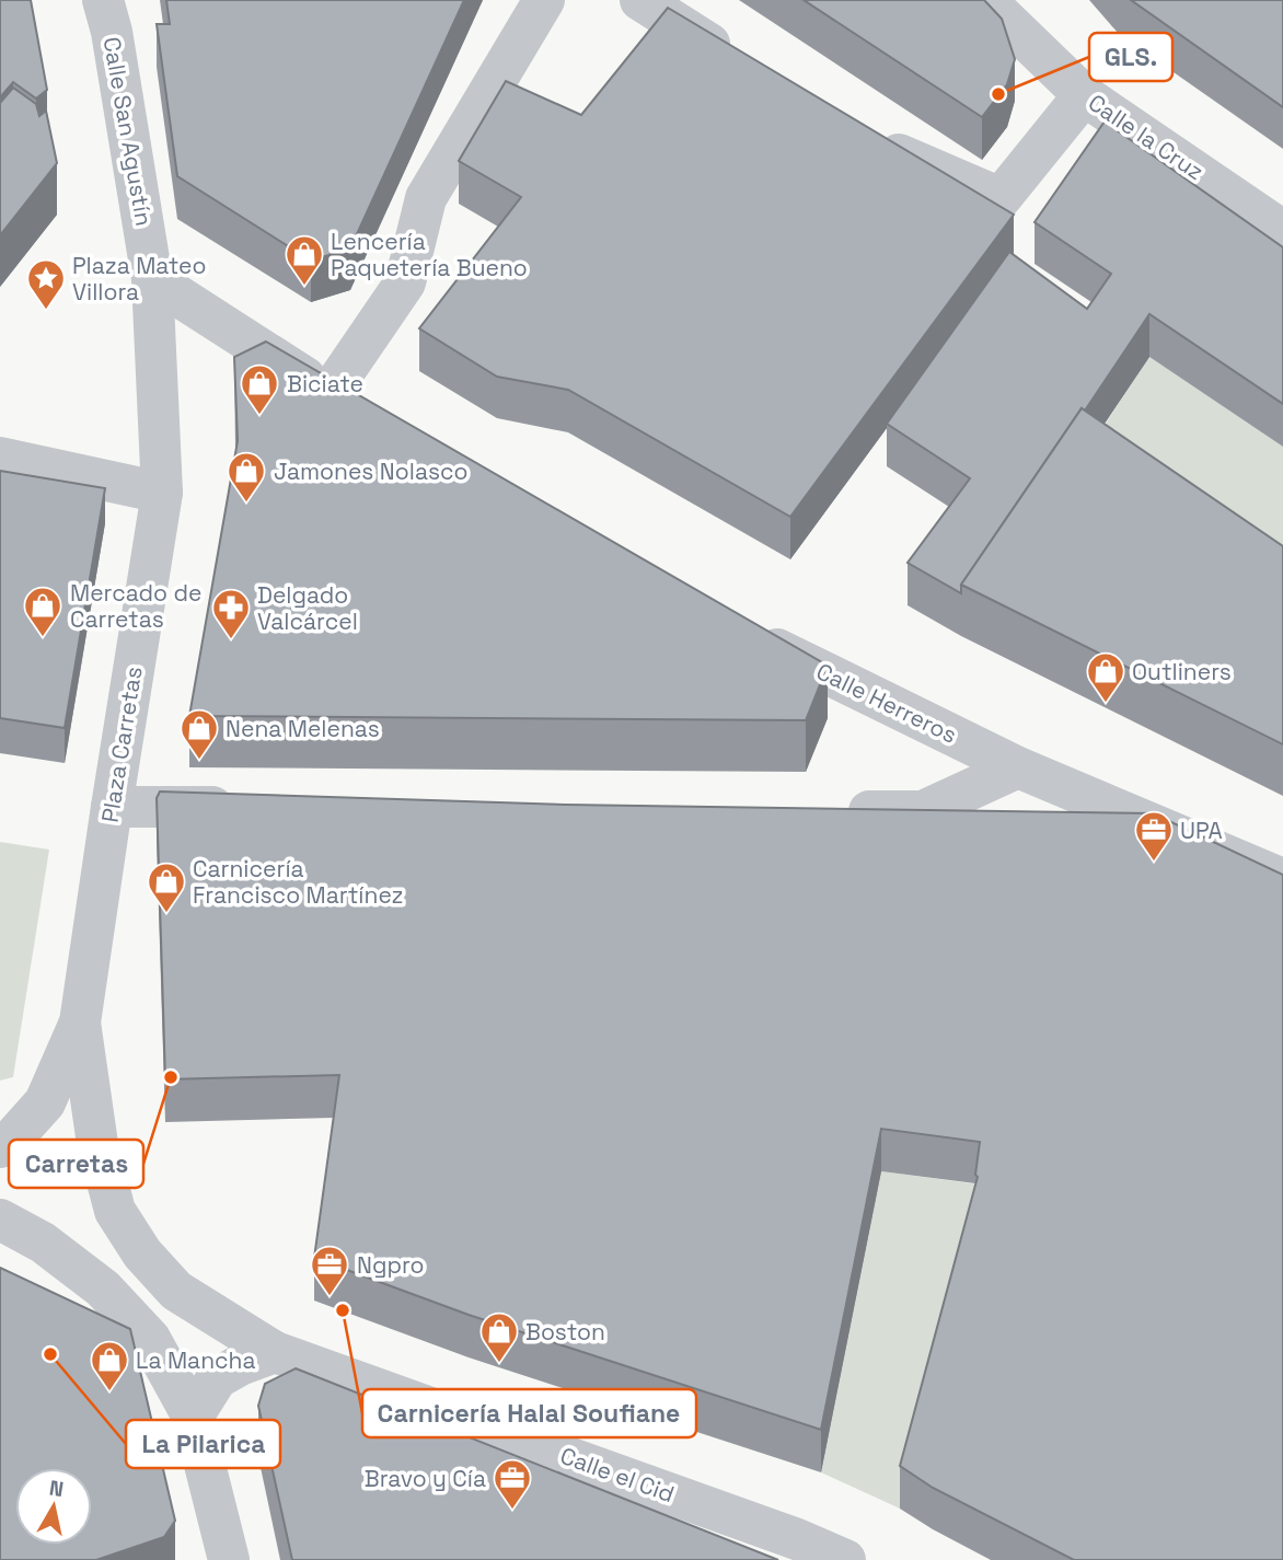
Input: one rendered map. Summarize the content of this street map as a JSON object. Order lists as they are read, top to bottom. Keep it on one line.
{"streets":{"street":["Calle San Agustín","Calle la Cruz","Calle Herreros","Plaza Carretas","Calle el Cid"]},"crossings":[["Calle San Agustín","Plaza Carretas"]],"places":{"other":["GLS.","Carretas","Carnicería Halal Soufiane","La Pilarica"],"shop":["Lencería Paquetería Bueno","Biciate","Jamones Nolasco","Mercado de Carretas","Outliners","Nena Melenas","Carnicería Francisco Martínez","Boston","La Mancha"],"place":["Plaza Mateo Villora"],"pharmacy":["Delgado Valcárcel"],"office":["UPA","Ngpro","Bravo y Cía"]},"north":"top"}
